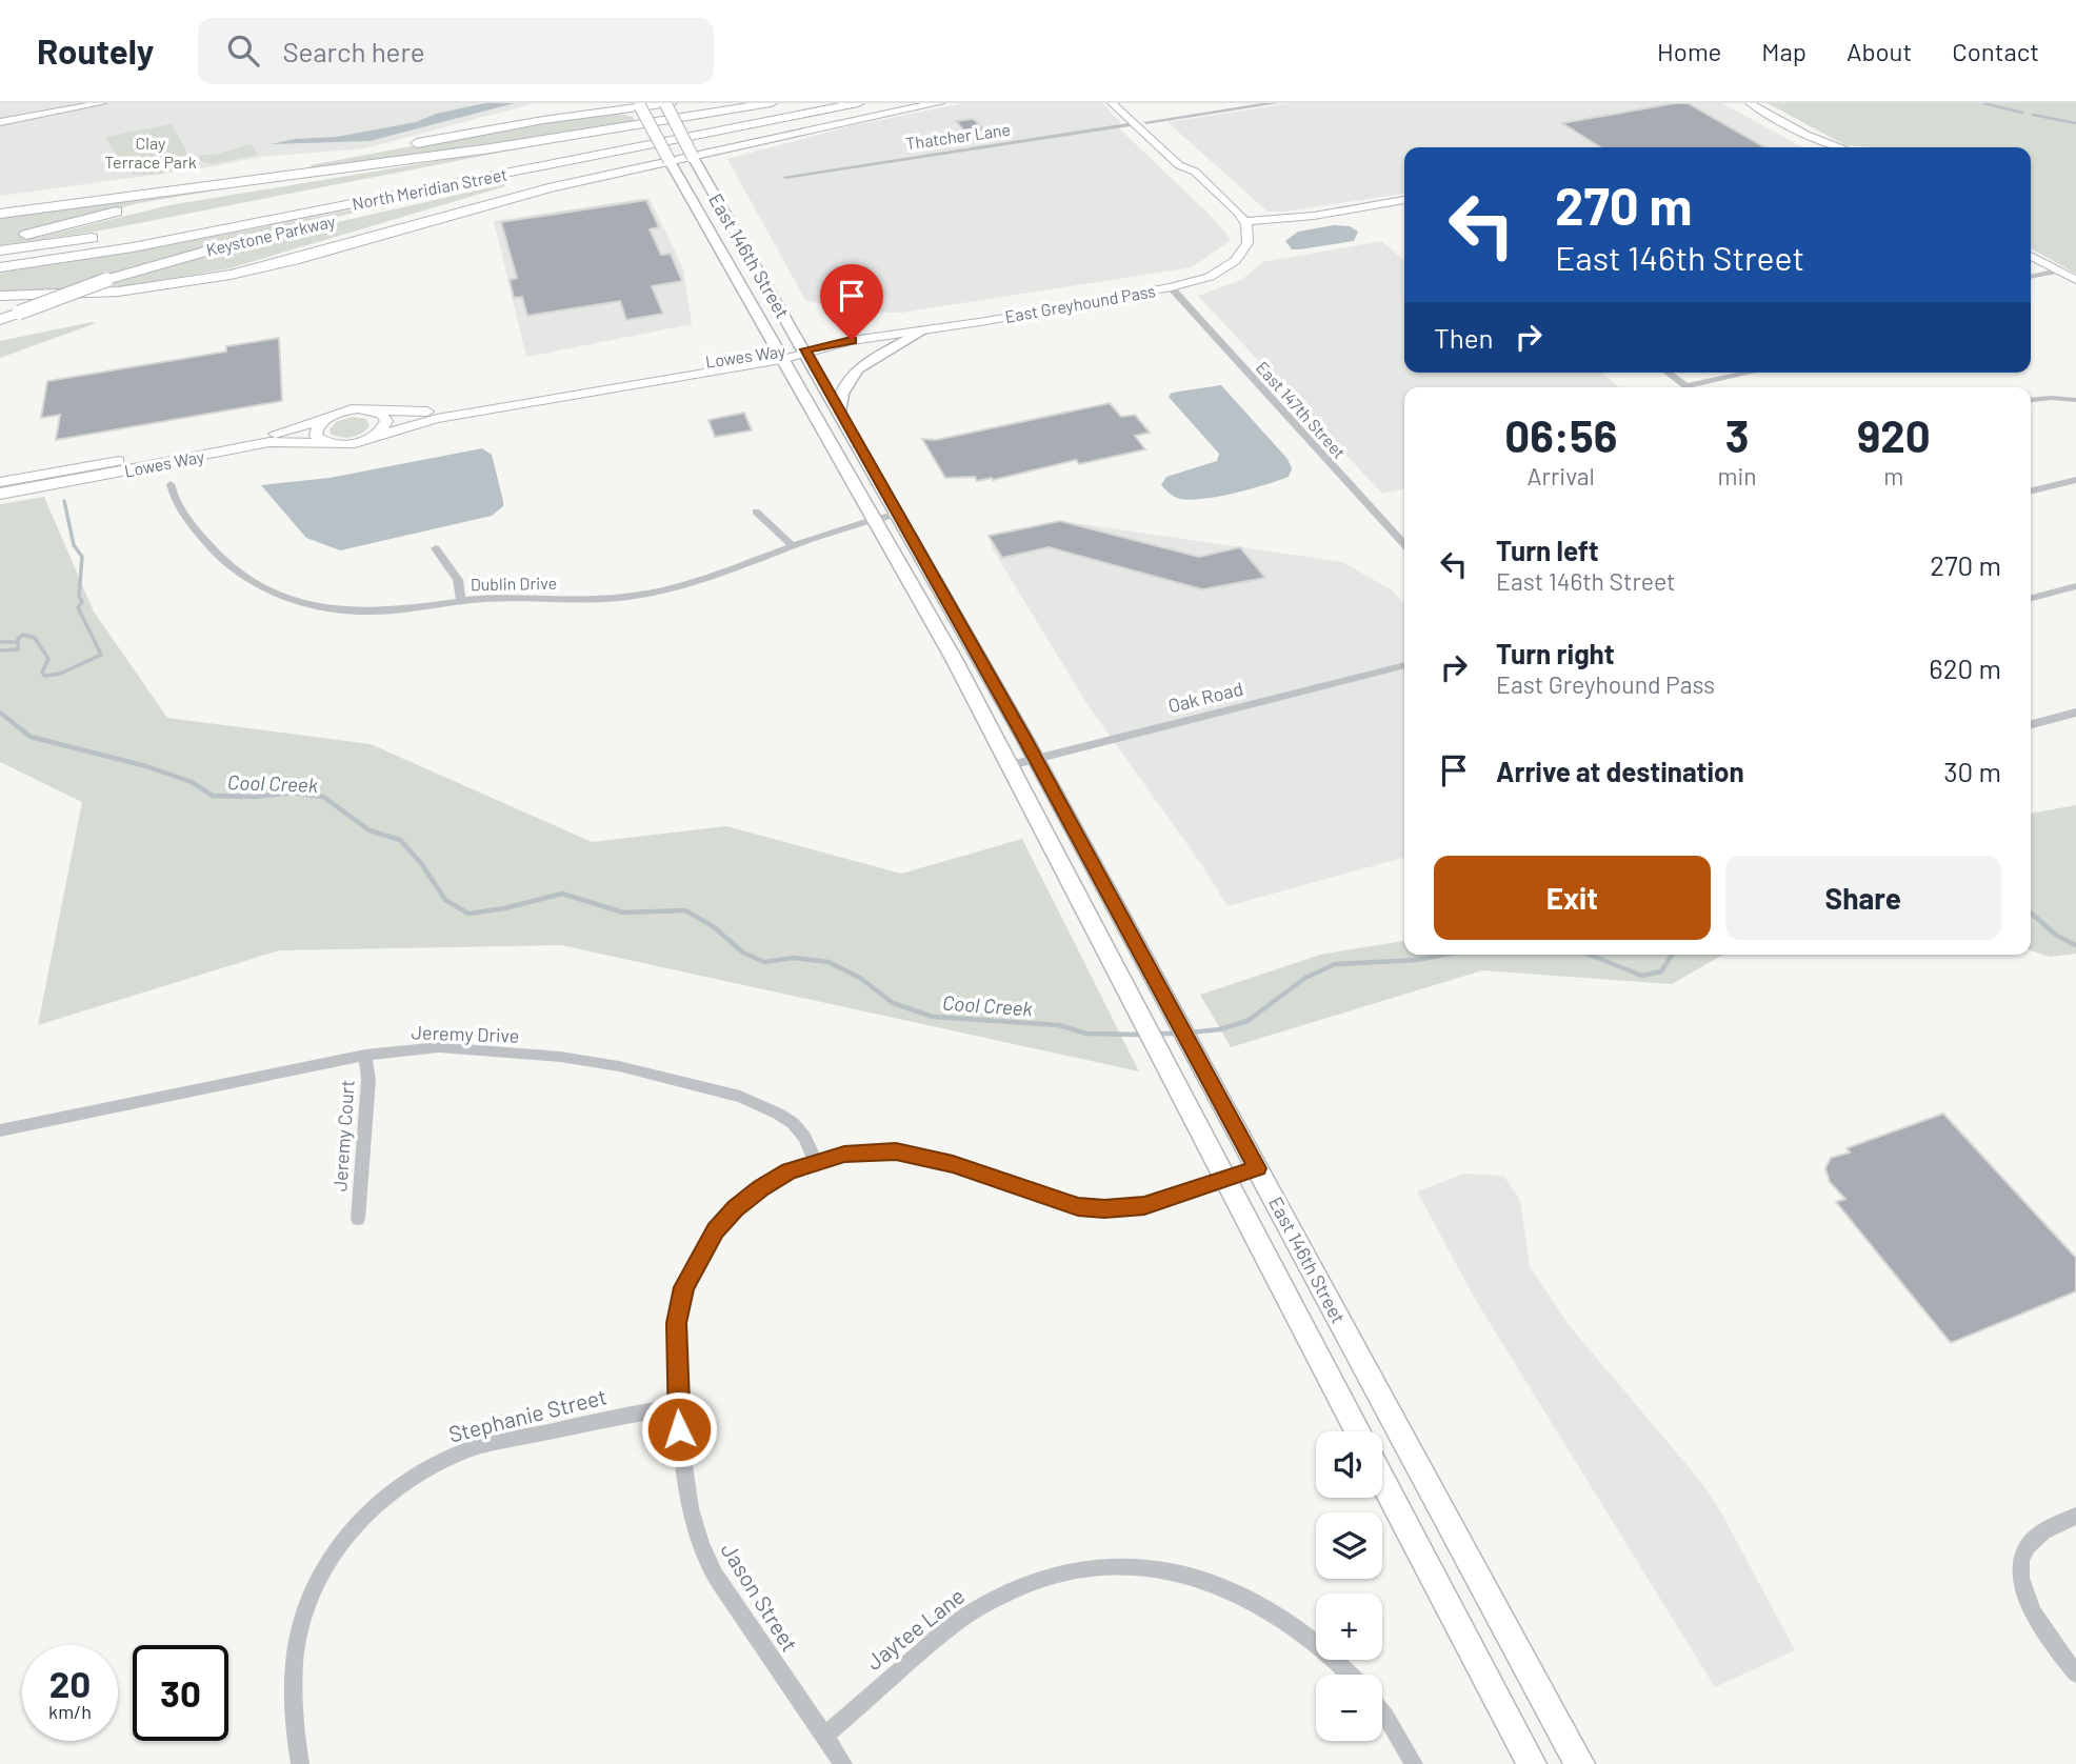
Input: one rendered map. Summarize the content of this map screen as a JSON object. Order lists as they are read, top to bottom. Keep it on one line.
{"streets":{"highway":["North Meridian Street","Keystone Parkway"],"main road":["East 146th Street"],"street":["Thatcher Lane","East Greyhound Pass","Lowes Way","East 147th Street","Dublin Drive","Oak Road","Jeremy Drive","Jeremy Court","Stephanie Street","Jason Street","Jaytee Lane"]},"crossings":[["North Meridian Street","Keystone Parkway"],["East 146th Street","East Greyhound Pass"],["East 146th Street","Lowes Way"],["East 146th Street","Dublin Drive"],["East 146th Street","Oak Road"],["East 146th Street","Jason Street"],["East Greyhound Pass","Lowes Way"],["East Greyhound Pass","East 147th Street"],["Jeremy Drive","Jeremy Court"],["Jeremy Drive","Jason Street"],["Stephanie Street","Jason Street"],["Jason Street","Jaytee Lane"]],"water":["Cool Creek"],"parks":["Clay Terrace Park"],"page":{"header":"Routely","search":"Search here","nav":["Home","Map","About","Contact"],"turn":["270 m","East 146th Street"],"then":"Then","eta":["06:56","Arrival","3","min","920","m"],"list":[{"name":"Turn left","note":"East 146th Street","value":"270 m"},{"name":"Turn right","note":"East Greyhound Pass","value":"620 m"},{"name":"Arrive at destination","value":"30 m"}],"buttons":["Exit","Share"],"map_buttons":["+","−"],"speed":"20 km/h","limit":"30"}}
